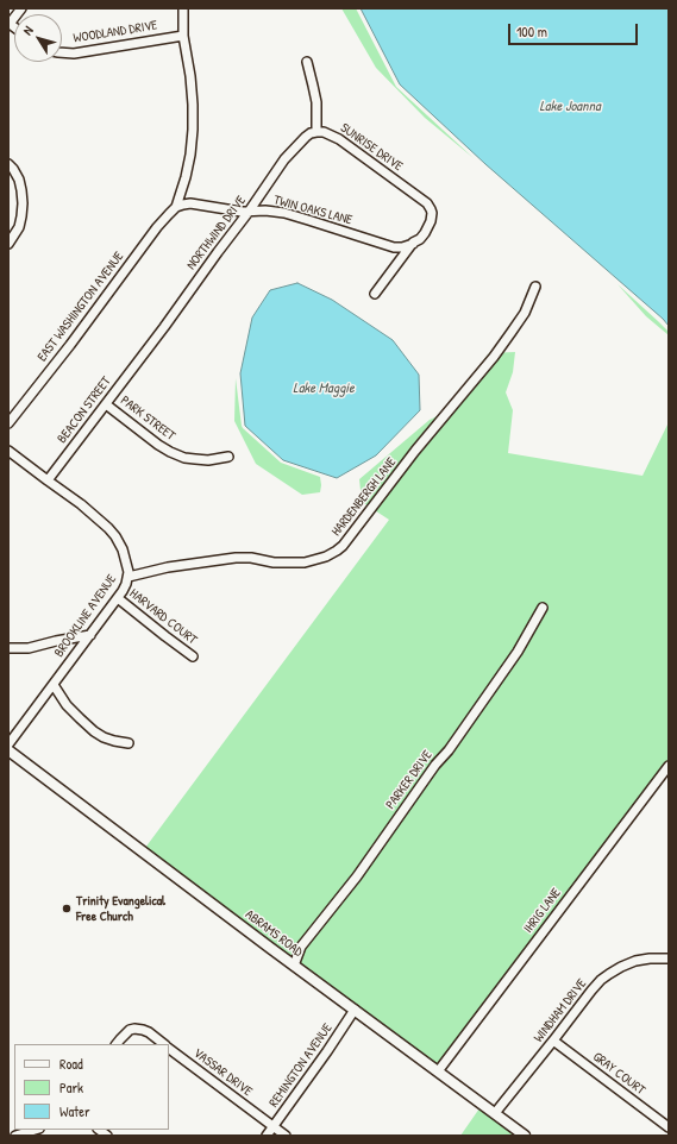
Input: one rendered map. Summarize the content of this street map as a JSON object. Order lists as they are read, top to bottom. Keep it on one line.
{"streets":{"street":["WOODLAND DRIVE","SUNRISE DRIVE","TWIN OAKS LANE","NORTHWIND DRIVE","EAST WASHINGTON AVENUE","BEACON STREET","PARK STREET","HARDENBERGH LANE","BROOKLINE AVENUE","HARVARD COURT","PARKER DRIVE","IHRIG LANE","ABRAMS ROAD","WINDHAM DRIVE","REMINGTON AVENUE","VASSAR DRIVE","GRAY COURT"]},"crossings":[["SUNRISE DRIVE","TWIN OAKS LANE"],["SUNRISE DRIVE","NORTHWIND DRIVE"],["TWIN OAKS LANE","NORTHWIND DRIVE"],["TWIN OAKS LANE","EAST WASHINGTON AVENUE"],["NORTHWIND DRIVE","BEACON STREET"],["BEACON STREET","PARK STREET"],["BEACON STREET","BROOKLINE AVENUE"],["HARDENBERGH LANE","BROOKLINE AVENUE"],["BROOKLINE AVENUE","HARVARD COURT"],["PARKER DRIVE","ABRAMS ROAD"],["IHRIG LANE","ABRAMS ROAD"],["ABRAMS ROAD","WINDHAM DRIVE"],["ABRAMS ROAD","REMINGTON AVENUE"],["WINDHAM DRIVE","GRAY COURT"],["REMINGTON AVENUE","VASSAR DRIVE"]],"water":["Lake Joanna","Lake Maggie"],"places":["Trinity Evangelical Free Church"],"legend":["Road","Park","Water"],"scale_bar":"100 m","north":"top left"}
